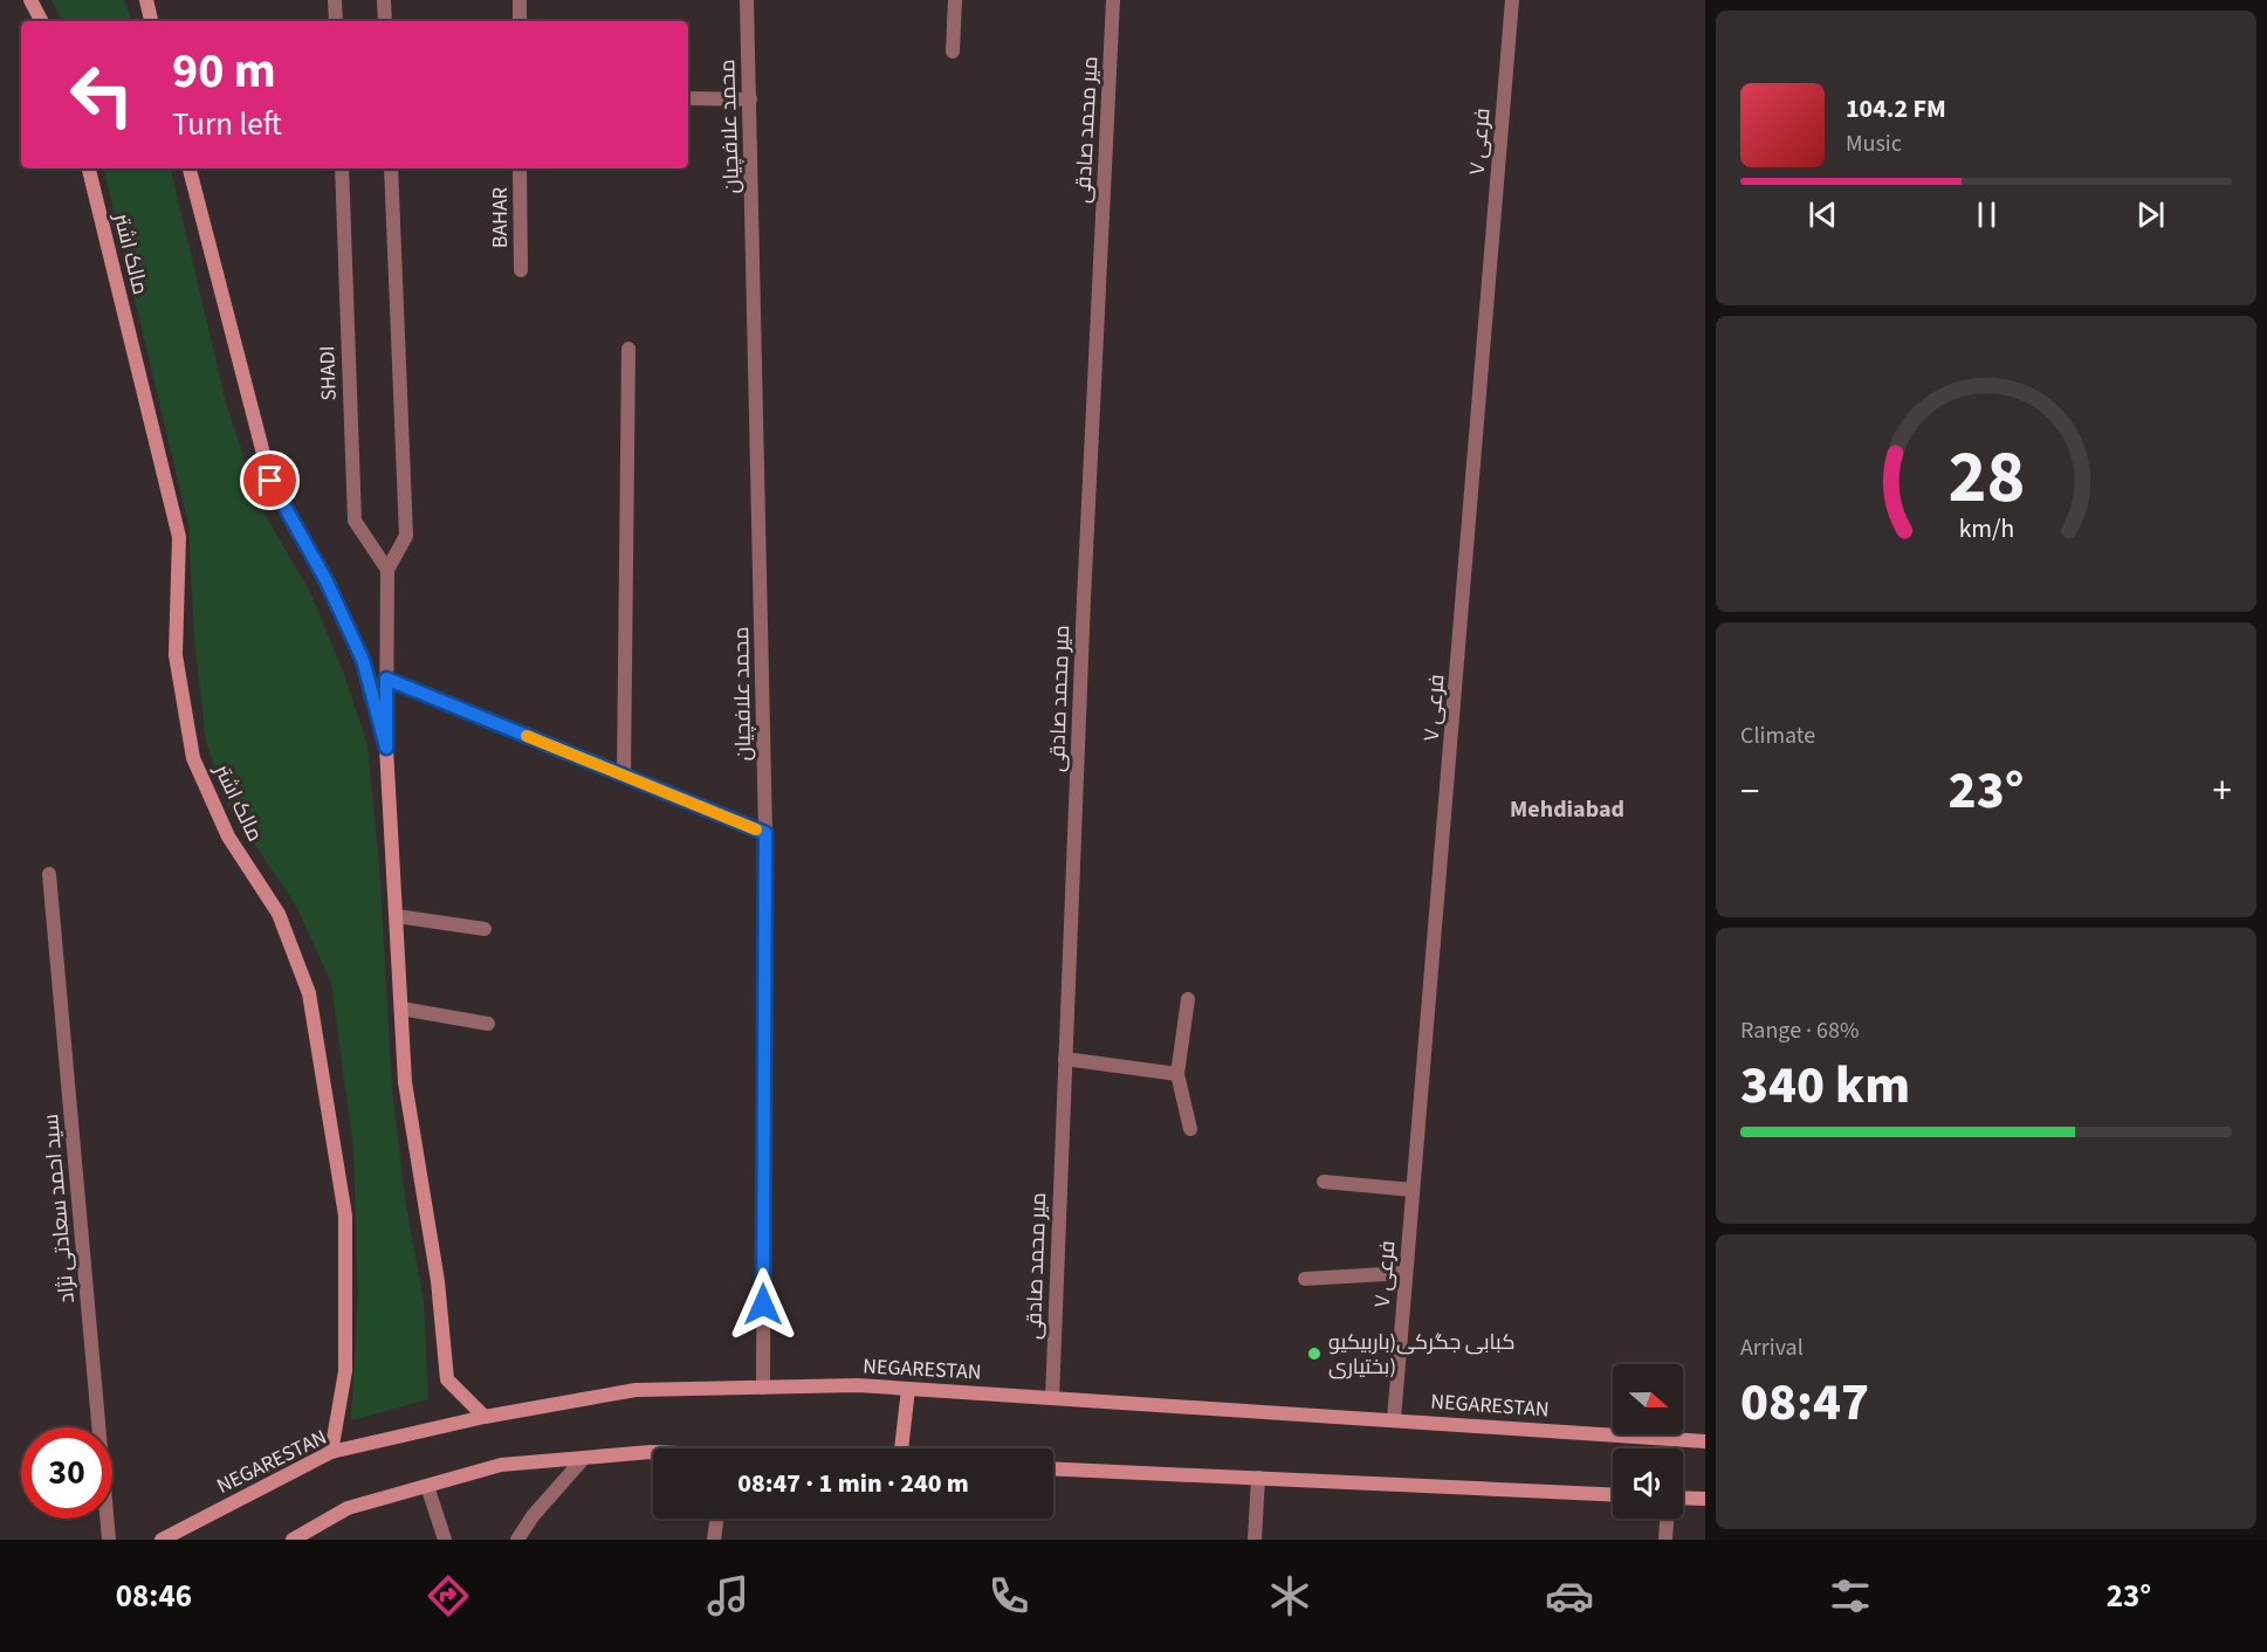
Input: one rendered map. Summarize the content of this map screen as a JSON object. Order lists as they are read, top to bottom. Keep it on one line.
{"streets":{"main road":["مالک اشتر","NEGARESTAN"],"street":["محمد علافچیان","میر محمد صادقی","فرعی ۷","BAHAR","SHADI","سید احمد سعادتی نژاد"]},"crossings":[["محمد علافچیان","NEGARESTAN"],["میر محمد صادقی","NEGARESTAN"],["فرعی ۷","NEGARESTAN"],["مالک اشتر","NEGARESTAN"]],"districts":["Mehdiabad"],"places":["کبابی جگرکی(باربیکیو بختیاری)"],"north":"right","page":{"turn":["90 m","Turn left"],"song":["104.2 FM","Music"],"tile":["Climate",["Range · 68%","340 km"],["Arrival","08:47"]],"heat":["−","23°","+"],"limit":"30","trip":"08:47 · 1 min · 240 m","tabs":["08:46","23°"],"gauge":["28","km/h"]}}
